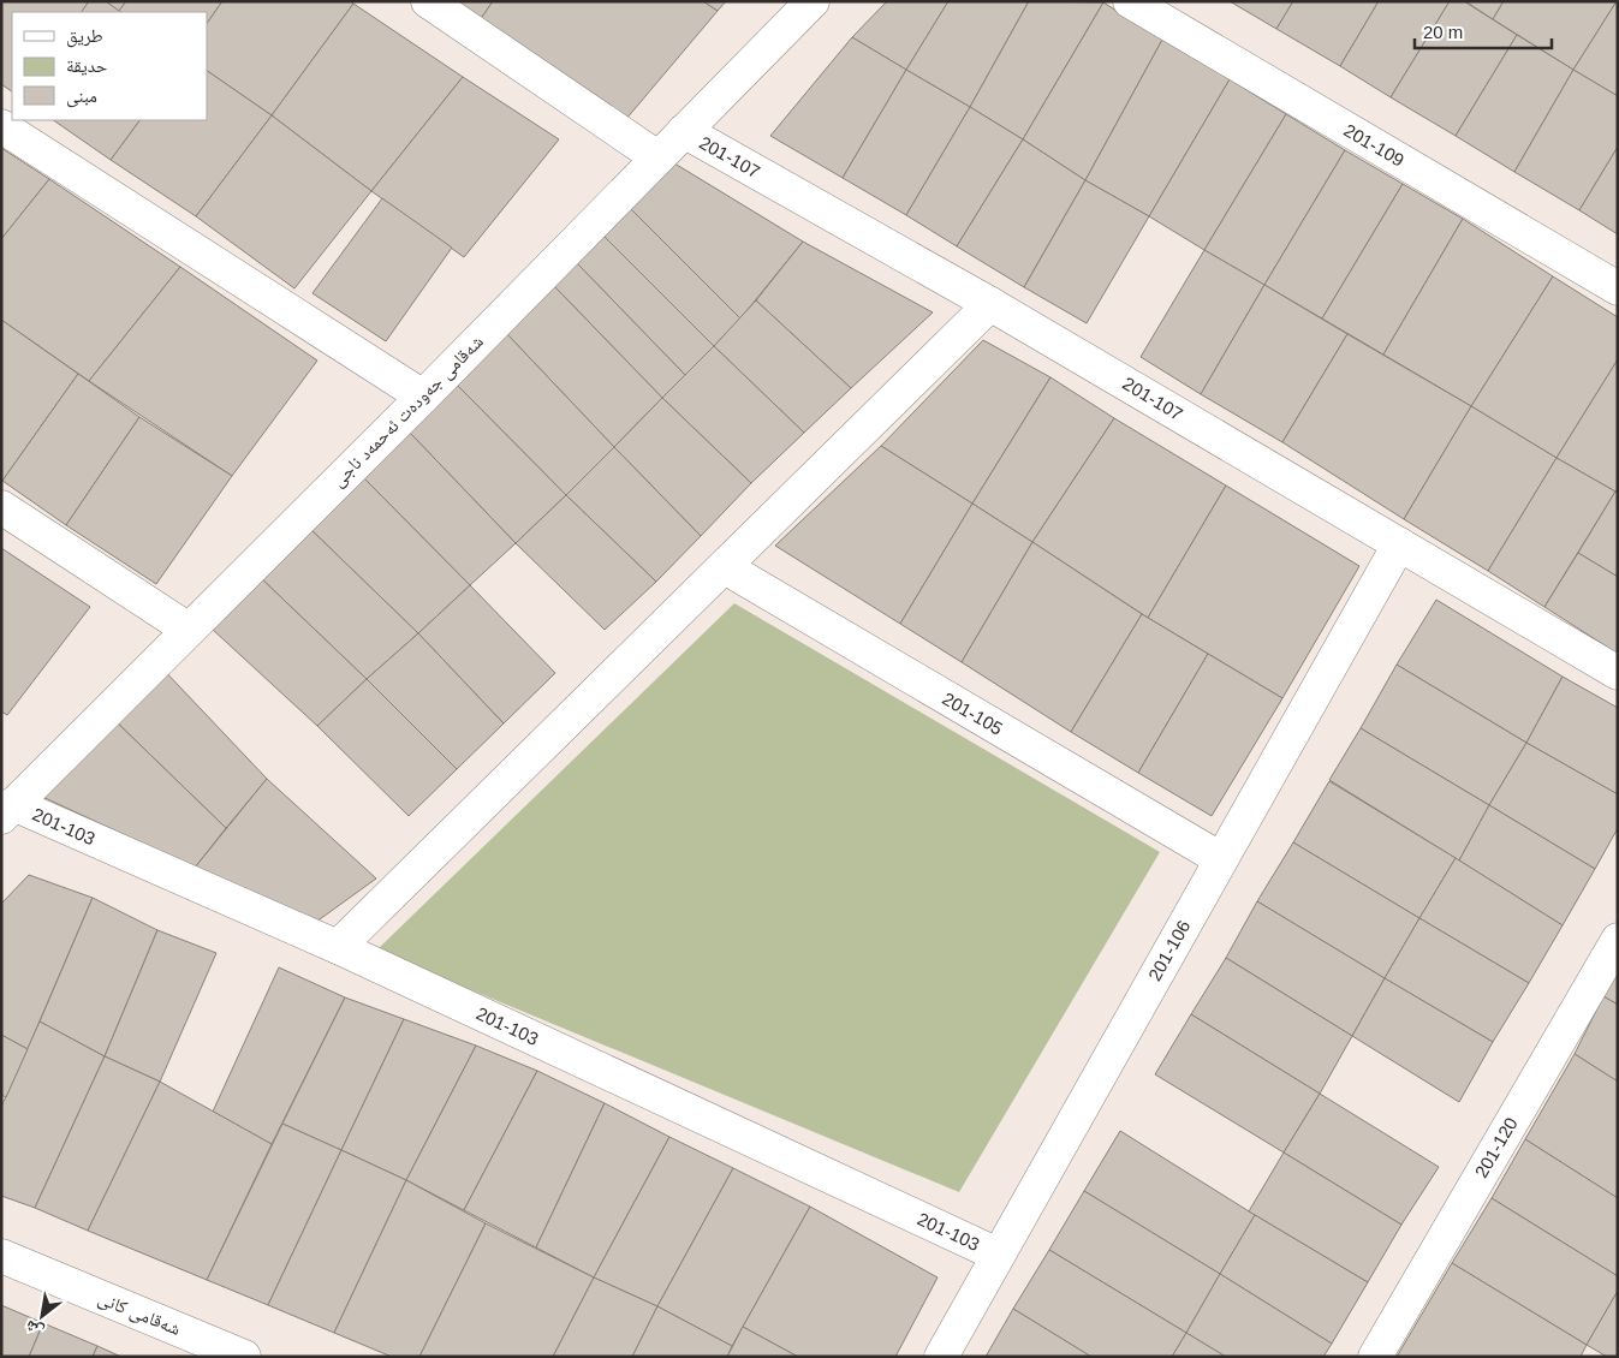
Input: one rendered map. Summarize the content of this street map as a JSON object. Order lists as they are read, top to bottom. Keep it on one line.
{"streets":{"street":["201-109","201-107","شەقامی جەودەت ئەحمەد ناجی","201-105","201-103","201-106","201-120","شەقامی کانی"]},"crossings":[["201-107","شەقامی جەودەت ئەحمەد ناجی"],["201-107","201-106"],["شەقامی جەودەت ئەحمەد ناجی","201-103"],["201-105","201-106"],["201-103","201-106"]],"legend":["طريق","حديقة","مبنى"],"scale_bar":"20 m","north":"bottom left"}
